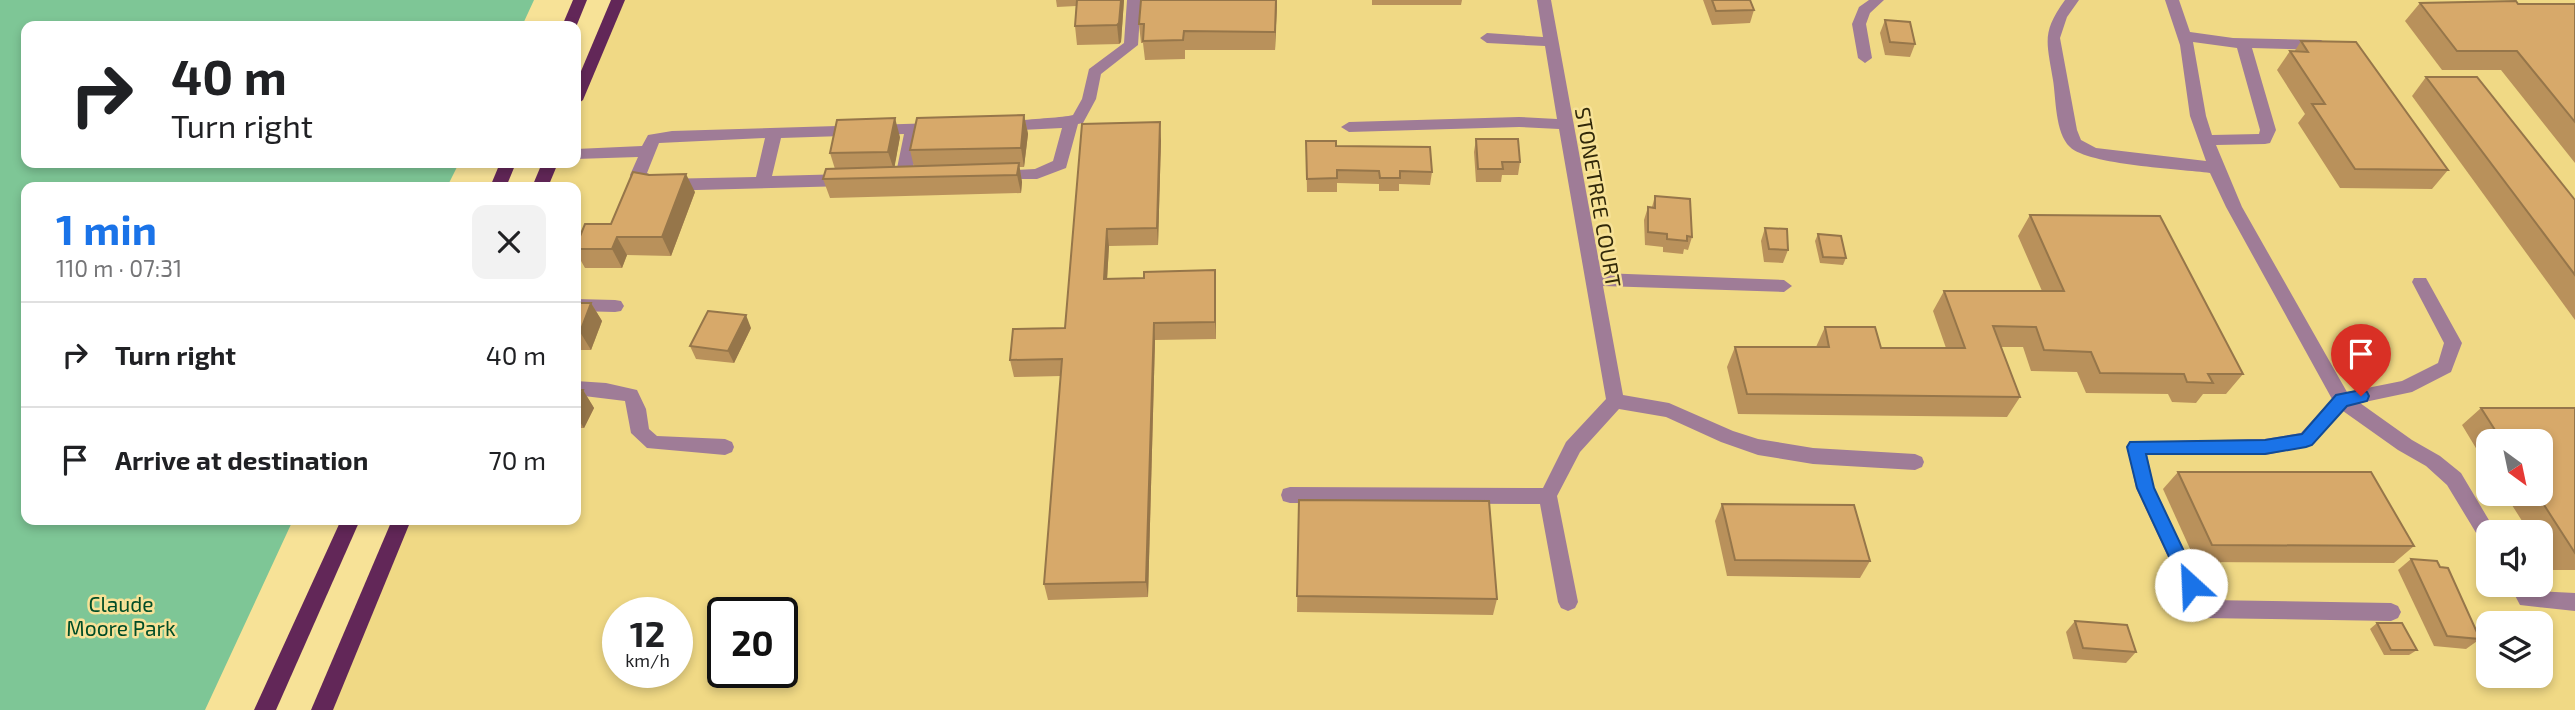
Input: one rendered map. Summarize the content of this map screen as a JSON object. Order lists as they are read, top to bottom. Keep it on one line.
{"streets":{"street":["STONETREE COURT"]},"parks":["Claude Moore Park"],"north":"bottom right","page":{"turn":["40 m","Turn right"],"heading":["1 min","110 m · 07:31"],"list":[{"name":"Turn right","value":"40 m"},{"name":"Arrive at destination","value":"70 m"}],"speed":"12 km/h","limit":"20"}}
